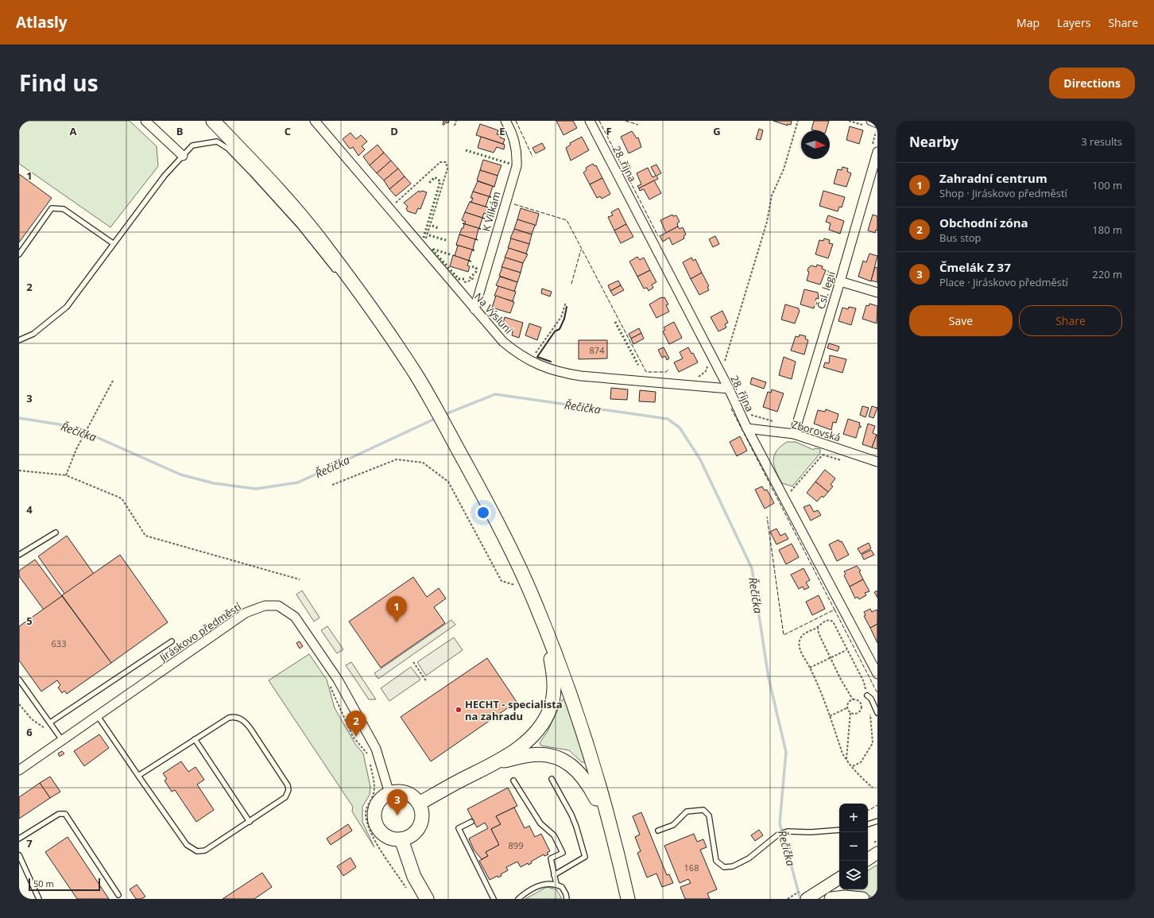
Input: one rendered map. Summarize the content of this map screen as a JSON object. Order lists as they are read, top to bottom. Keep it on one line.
{"streets":{"street":["28. října","K Vilkám","Čsl. legií","Na Výsluní","Zborovská","Jiráskovo předměstí"]},"crossings":[["28. října","Na Výsluní"],["28. října","Zborovská"],["K Vilkám","Na Výsluní"],["Čsl. legií","Zborovská"]],"water":["Řečička"],"places":["HECHT - specialista na zahradu"],"house_numbers":["874","633","899","168"],"scale_bar":"50 m","north":"right","page":{"header":"Atlasly","nav":["Map","Layers","Share"],"title":"Find us","buttons":["Directions",["Save","Share"]],"heading":["Nearby","3 results"],"list":[{"mark":"1","name":"Zahradní centrum","note":"Shop · Jiráskovo předměstí","value":"100 m"},{"mark":"2","name":"Obchodní zóna","note":"Bus stop","value":"180 m"},{"mark":"3","name":"Čmelák Z 37","note":"Place · Jiráskovo předměstí","value":"220 m"}],"pins":["1","2","3"],"map_buttons":["+","−"],"scale":"50 m"},"grid":{"columns":["A","B","C","D","E","F","G"],"rows":["1","2","3","4","5","6","7"]}}
